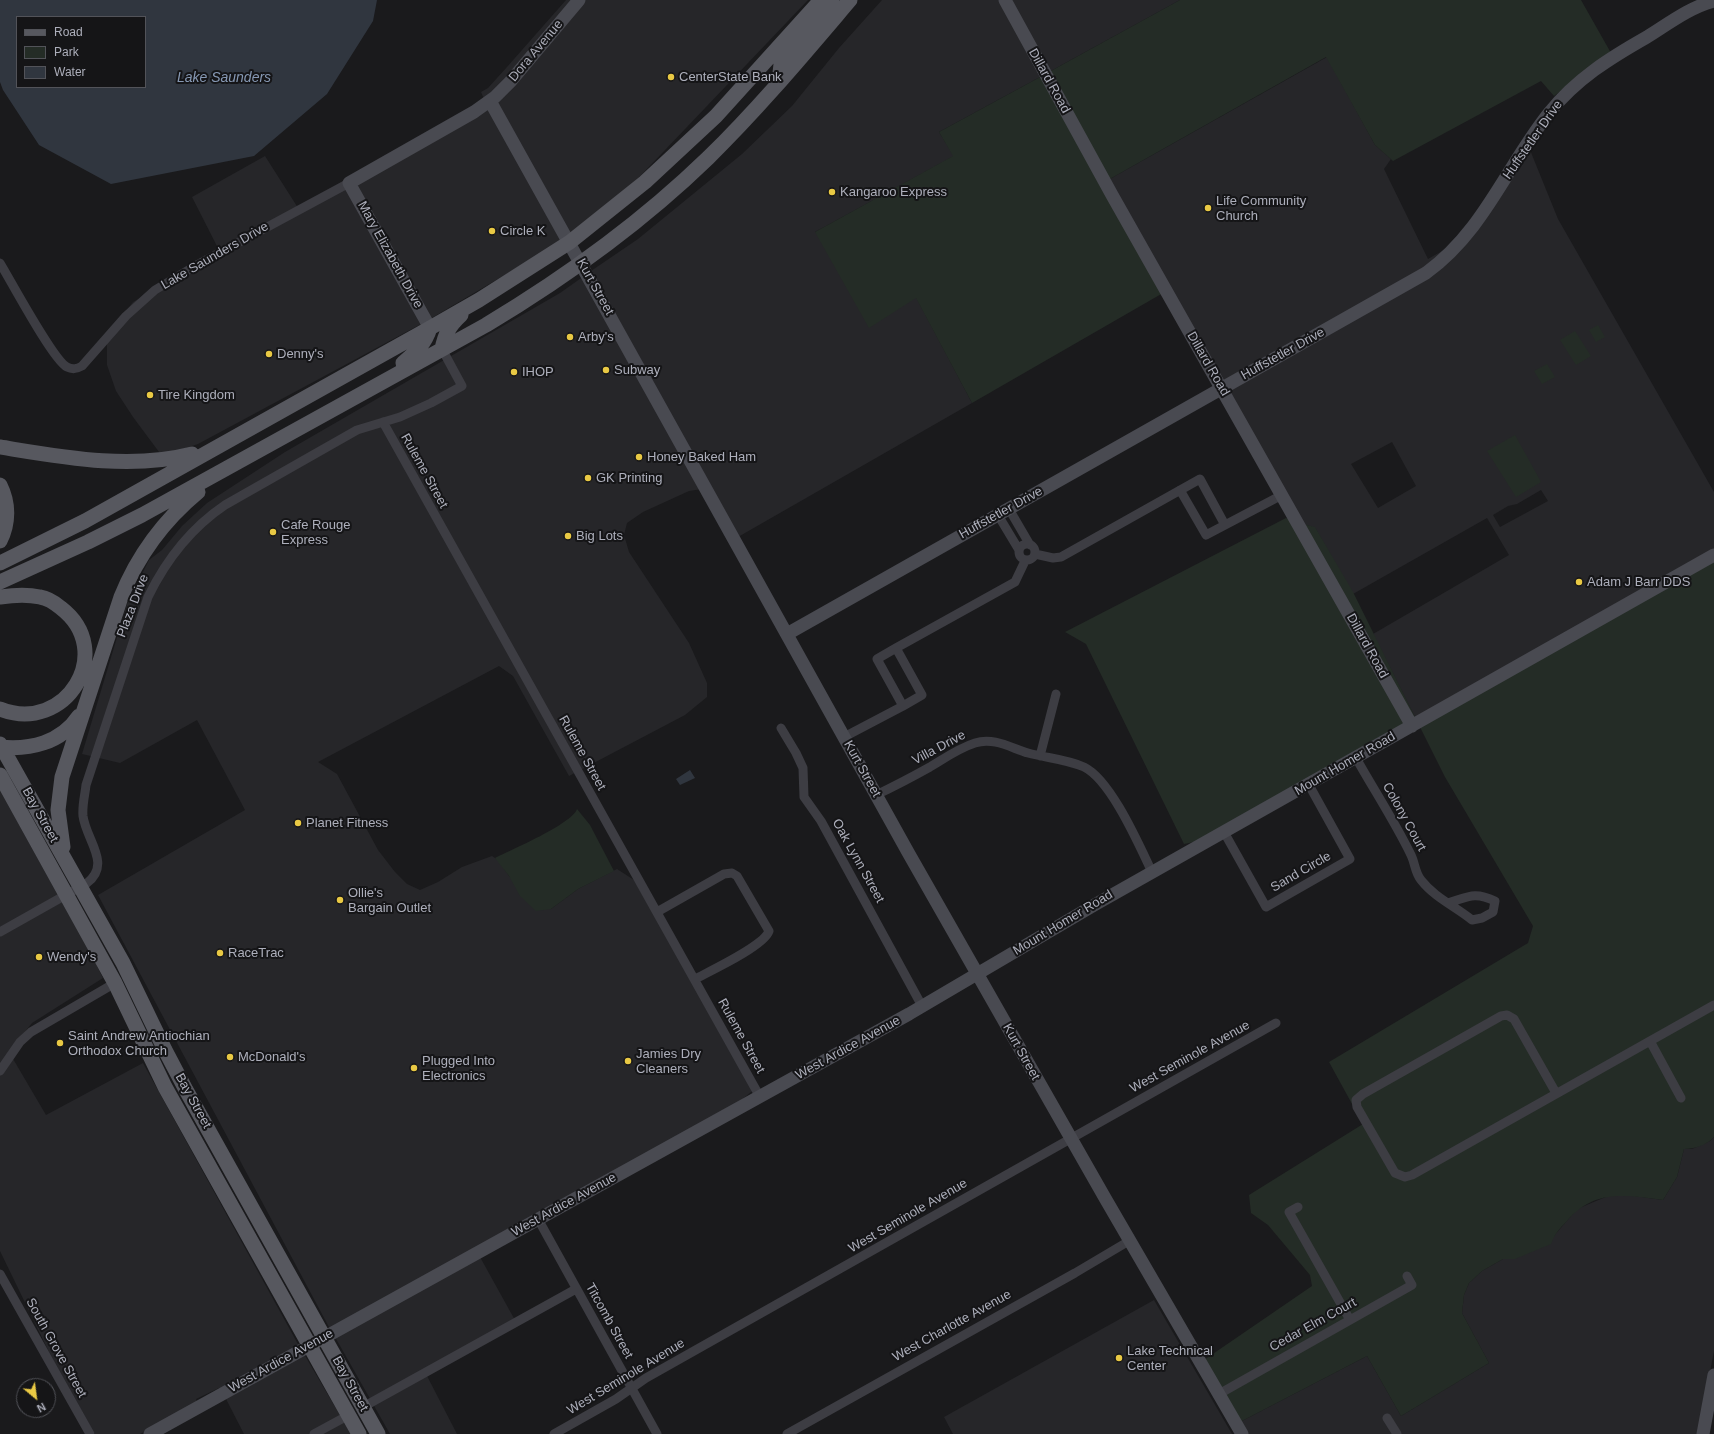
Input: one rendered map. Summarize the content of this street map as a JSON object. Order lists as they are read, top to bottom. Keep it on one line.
{"streets":{"main road":["Bay Street"],"street":["Dora Avenue","Dillard Road","Huffstetler Drive","Mary Elizabeth Drive","Lake Saunders Drive","Kurt Street","Ruleme Street","Plaza Drive","Villa Drive","Mount Homer Road","Colony Court","Oak Lynn Street","Sand Circle","West Ardice Avenue","West Seminole Avenue","Titcomb Street","Cedar Elm Court","West Charlotte Avenue","South Grove Street"]},"crossings":[["Dora Avenue","Lake Saunders Drive"],["Dora Avenue","Kurt Street"],["Dillard Road","Huffstetler Drive"],["Dillard Road","Mount Homer Road"],["Huffstetler Drive","Kurt Street"],["Mary Elizabeth Drive","Lake Saunders Drive"],["Lake Saunders Drive","Kurt Street"],["Kurt Street","Villa Drive"],["Kurt Street","Mount Homer Road"],["Kurt Street","West Ardice Avenue"],["Kurt Street","West Seminole Avenue"],["Kurt Street","Cedar Elm Court"],["Kurt Street","West Charlotte Avenue"],["Ruleme Street","Plaza Drive"],["Ruleme Street","West Ardice Avenue"],["Plaza Drive","Bay Street"],["Villa Drive","Mount Homer Road"],["Mount Homer Road","Colony Court"],["Mount Homer Road","Sand Circle"],["Mount Homer Road","West Ardice Avenue"],["Bay Street","West Ardice Avenue"],["Oak Lynn Street","West Ardice Avenue"],["West Ardice Avenue","Titcomb Street"],["West Seminole Avenue","Titcomb Street"]],"water":["Lake Saunders"],"places":["CenterState Bank","Kangaroo Express","Life Community Church","Circle K","Arby's","Denny's","Subway","IHOP","Tire Kingdom","Honey Baked Ham","GK Printing","Cafe Rouge Express","Big Lots","Adam J Barr DDS","Planet Fitness","Ollie's Bargain Outlet","RaceTrac","Wendy's","Saint Andrew Antiochian Orthodox Church","McDonald's","Jamies Dry Cleaners","Plugged Into Electronics","Lake Technical Center"],"legend":["Road","Park","Water"],"north":"bottom right"}
